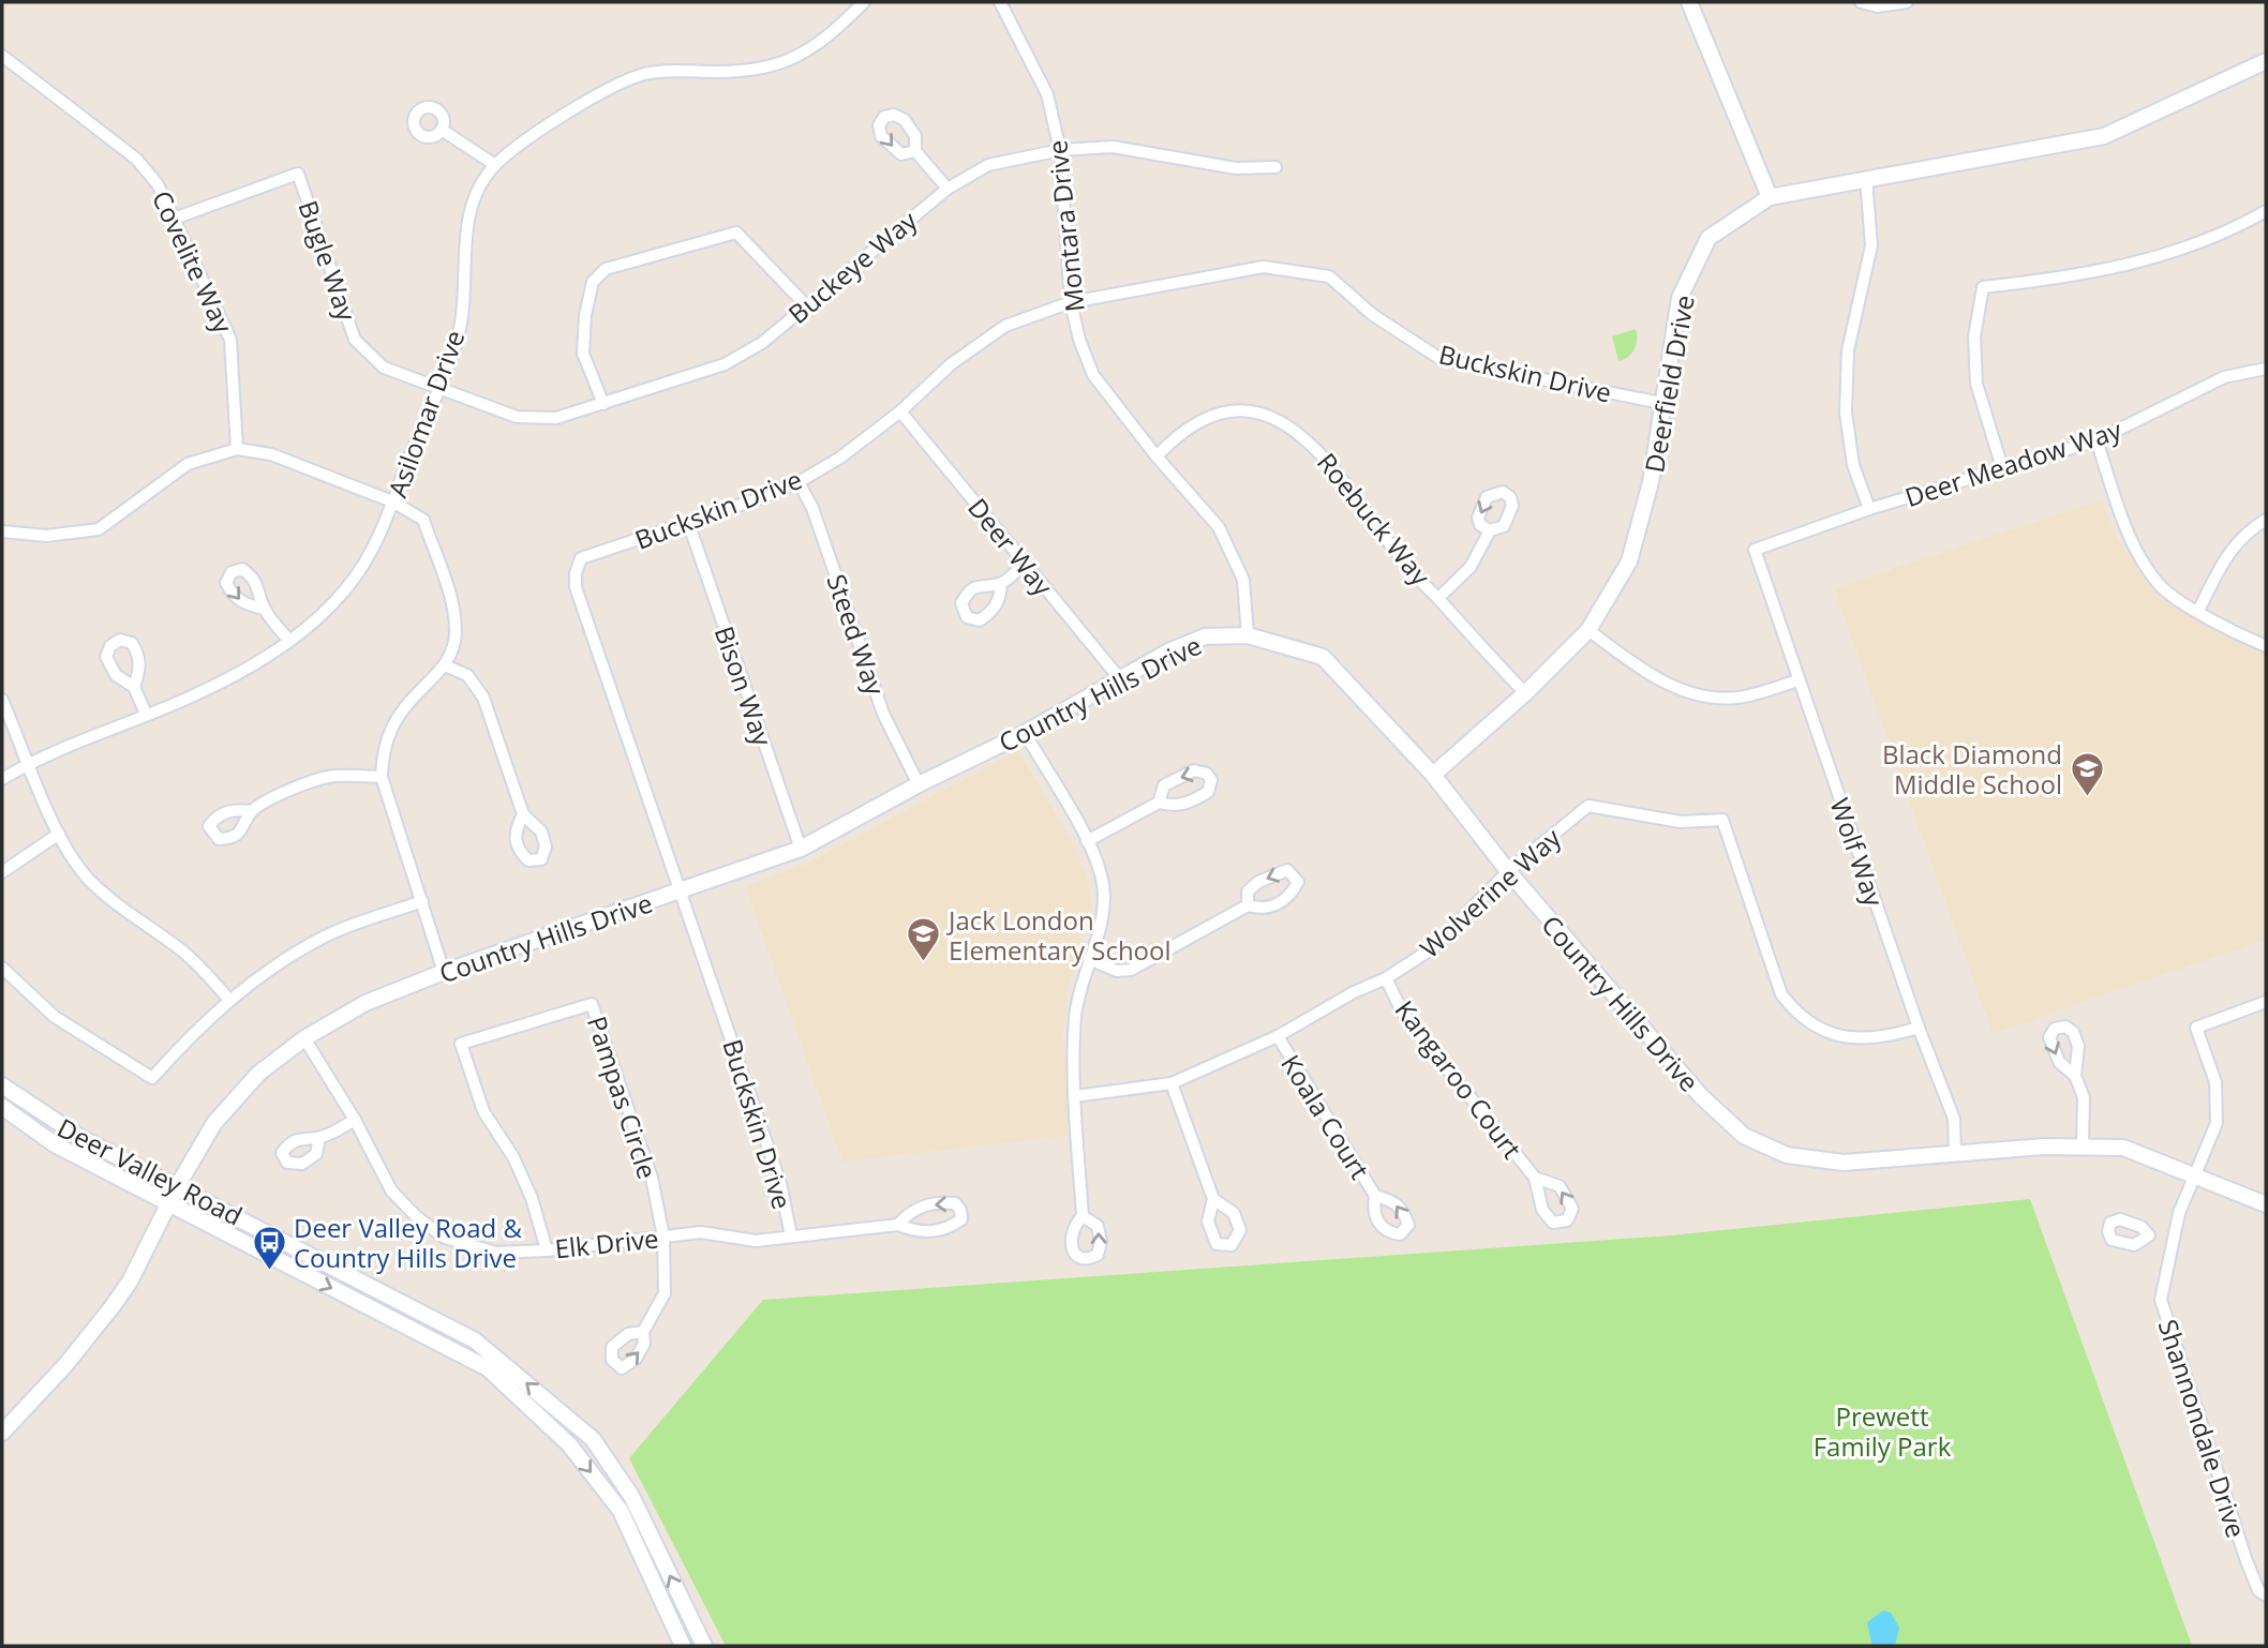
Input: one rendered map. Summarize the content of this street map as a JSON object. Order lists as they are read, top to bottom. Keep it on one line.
{"streets":{"street":["Montara Drive","Bugle Way","Covelite Way","Buckeye Way","Buckskin Drive","Deerfield Drive","Asilomar Drive","Deer Meadow Way","Roebuck Way","Deer Way","Steed Way","Bison Way","Country Hills Drive","Wolf Way","Wolverine Way","Kangaroo Court","Pampas Circle","Koala Court","Deer Valley Road","Elk Drive","Shannondale Drive"]},"crossings":[["Montara Drive","Buckeye Way"],["Montara Drive","Buckskin Drive"],["Montara Drive","Roebuck Way"],["Montara Drive","Country Hills Drive"],["Bugle Way","Covelite Way"],["Bugle Way","Buckeye Way"],["Bugle Way","Asilomar Drive"],["Buckeye Way","Asilomar Drive"],["Buckskin Drive","Deerfield Drive"],["Buckskin Drive","Deer Way"],["Buckskin Drive","Steed Way"],["Buckskin Drive","Bison Way"],["Buckskin Drive","Country Hills Drive"],["Buckskin Drive","Elk Drive"],["Deerfield Drive","Roebuck Way"],["Deerfield Drive","Country Hills Drive"],["Deer Meadow Way","Wolf Way"],["Deer Way","Country Hills Drive"],["Steed Way","Country Hills Drive"],["Bison Way","Country Hills Drive"],["Country Hills Drive","Wolf Way"],["Country Hills Drive","Wolverine Way"],["Country Hills Drive","Deer Valley Road"],["Country Hills Drive","Elk Drive"],["Country Hills Drive","Shannondale Drive"],["Wolf Way","Wolverine Way"],["Wolverine Way","Kangaroo Court"],["Wolverine Way","Koala Court"],["Pampas Circle","Elk Drive"]],"parks":["Prewett Family Park"],"places":{"school or university":["Black Diamond Middle School","Jack London Elementary School"],"bus stop":["Deer Valley Road & Country Hills Drive"]}}
